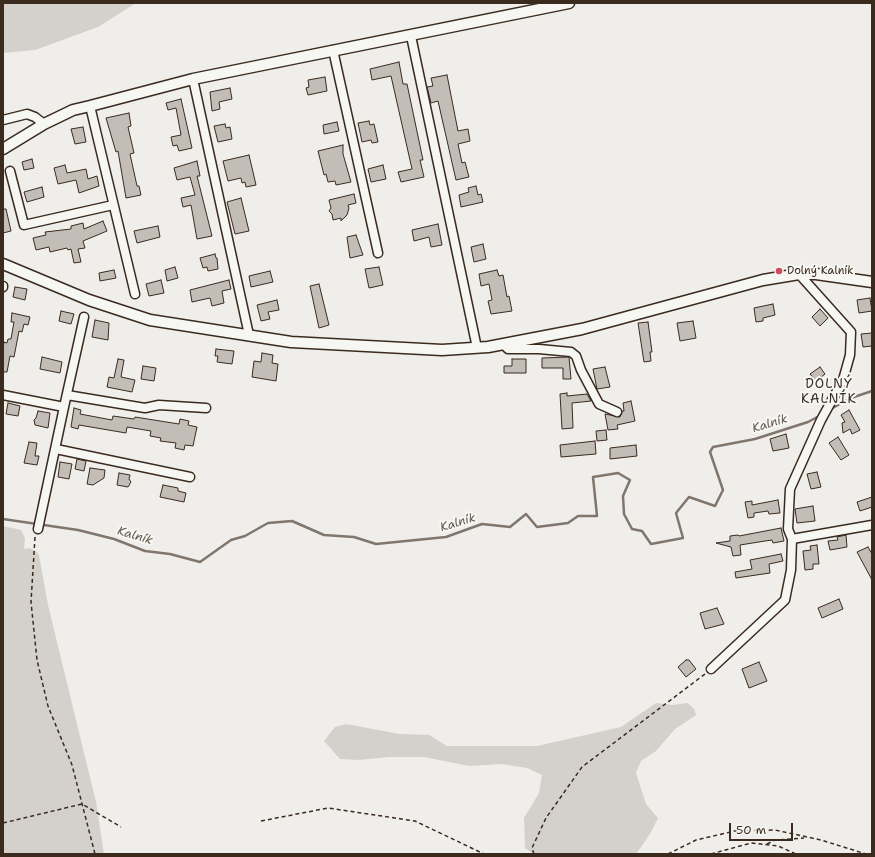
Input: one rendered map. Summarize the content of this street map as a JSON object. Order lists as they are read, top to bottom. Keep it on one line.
{"districts":["DOLNÝ KALNÍK"],"water":["Kalník"],"places":["Dolný Kalník"],"scale_bar":"50 m"}
